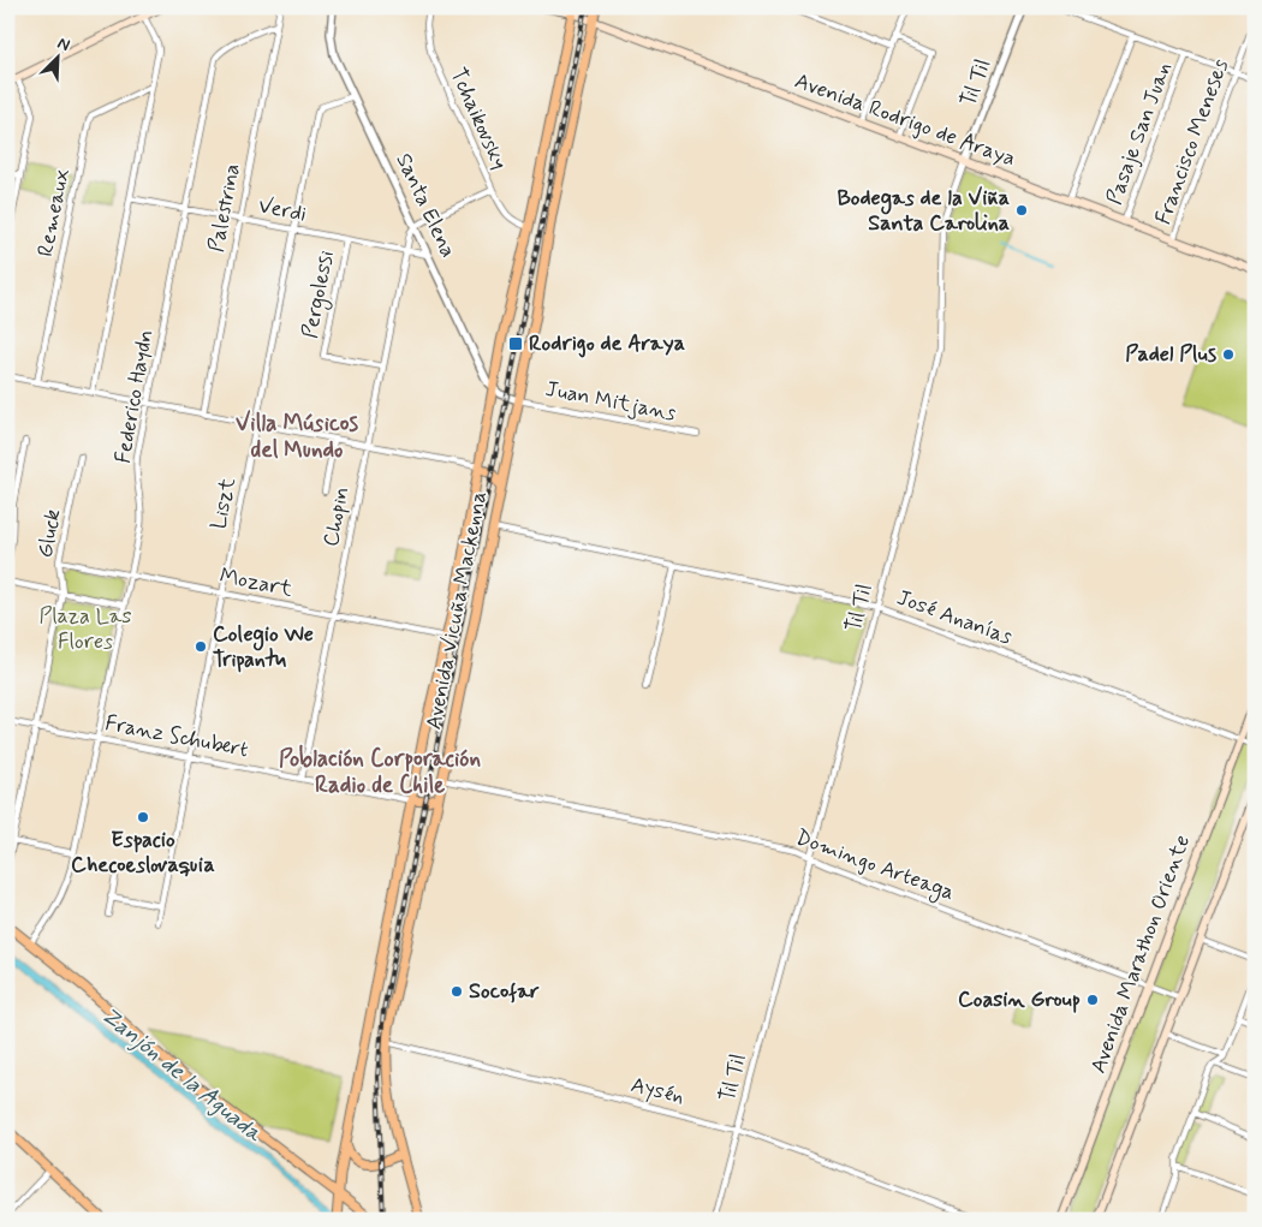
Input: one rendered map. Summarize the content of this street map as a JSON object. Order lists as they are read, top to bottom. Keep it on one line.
{"streets":{"main road":["Avenida Rodrigo de Araya","Avenida Vicuña Mackenna","Avenida Marathon Oriente"],"street":["Til Til","Tchaikovsky","Pasaje San Juan","Francisco Meneses","Santa Elena","Palestrina","Verdi","Remeaux","Pergolessi","Federico Haydn","Juan Mitjans","Liszt","Chopin","Gluck","Mozart","José Ananías","Franz Schubert","Domingo Arteaga","Aysén"]},"crossings":[["Til Til","Avenida Rodrigo de Araya"],["Til Til","José Ananías"],["Til Til","Domingo Arteaga"],["Til Til","Aysén"],["Tchaikovsky","Avenida Vicuña Mackenna"],["Avenida Rodrigo de Araya","Pasaje San Juan"],["Avenida Rodrigo de Araya","Francisco Meneses"],["Avenida Rodrigo de Araya","Avenida Vicuña Mackenna"],["Santa Elena","Verdi"],["Santa Elena","Liszt"],["Santa Elena","Chopin"],["Santa Elena","Avenida Vicuña Mackenna"],["Palestrina","Verdi"],["Palestrina","Federico Haydn"],["Verdi","Pergolessi"],["Verdi","Federico Haydn"],["Verdi","Liszt"],["Verdi","Chopin"],["Pergolessi","Chopin"],["Federico Haydn","Mozart"],["Federico Haydn","Franz Schubert"],["Juan Mitjans","Avenida Vicuña Mackenna"],["Liszt","Mozart"],["Liszt","Franz Schubert"],["Chopin","Mozart"],["Chopin","Franz Schubert"],["Gluck","Mozart"],["Gluck","Franz Schubert"],["Mozart","Avenida Vicuña Mackenna"],["Avenida Vicuña Mackenna","José Ananías"],["Avenida Vicuña Mackenna","Franz Schubert"],["Avenida Vicuña Mackenna","Domingo Arteaga"],["Avenida Vicuña Mackenna","Aysén"],["José Ananías","Avenida Marathon Oriente"],["Domingo Arteaga","Avenida Marathon Oriente"]],"districts":["Villa Músicos del Mundo","Población Corporación Radio de Chile"],"water":["Zanjón de la Aguada"],"parks":["Plaza Las Flores"],"places":{"other":["Bodegas de la Viña Santa Carolina","Padel Plus","Colegio We Tripantu","Espacio Checoeslovaquia","Socofar","Coasin Group"],"transit":["Rodrigo de Araya"]},"north":"top right"}
